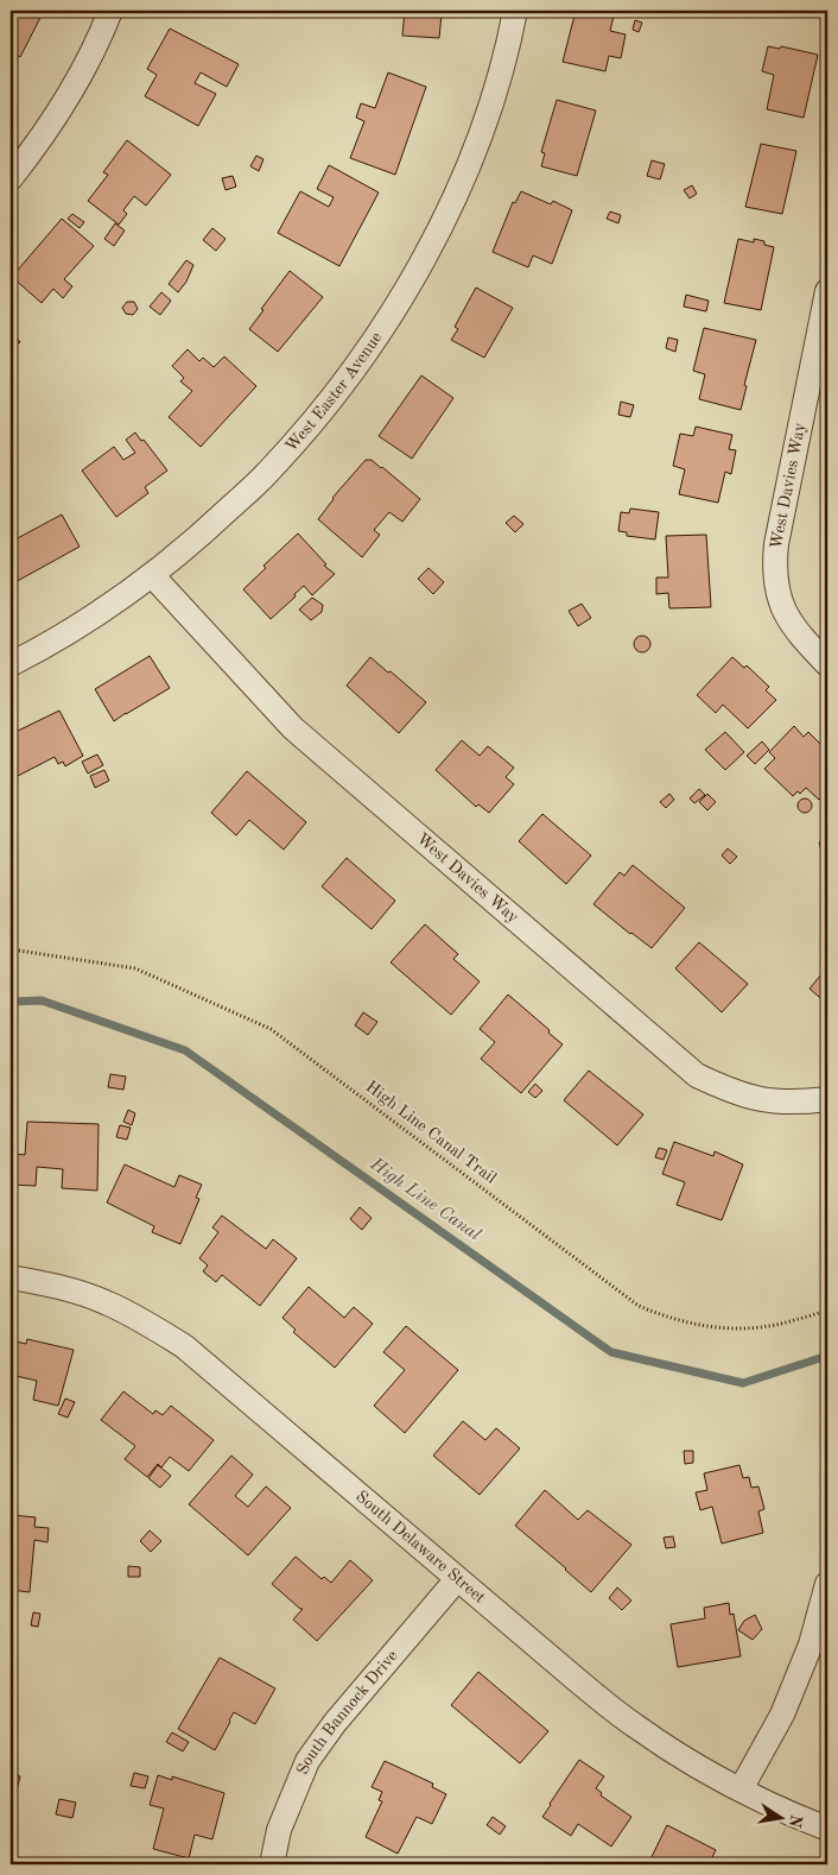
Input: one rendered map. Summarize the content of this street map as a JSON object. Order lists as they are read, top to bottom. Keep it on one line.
{"streets":{"street":["West Easter Avenue","West Davies Way","South Delaware Street","South Bannock Drive"],"path":["High Line Canal Trail"]},"crossings":[["West Easter Avenue","West Davies Way"],["South Delaware Street","South Bannock Drive"]],"water":["High Line Canal"],"north":"right"}
